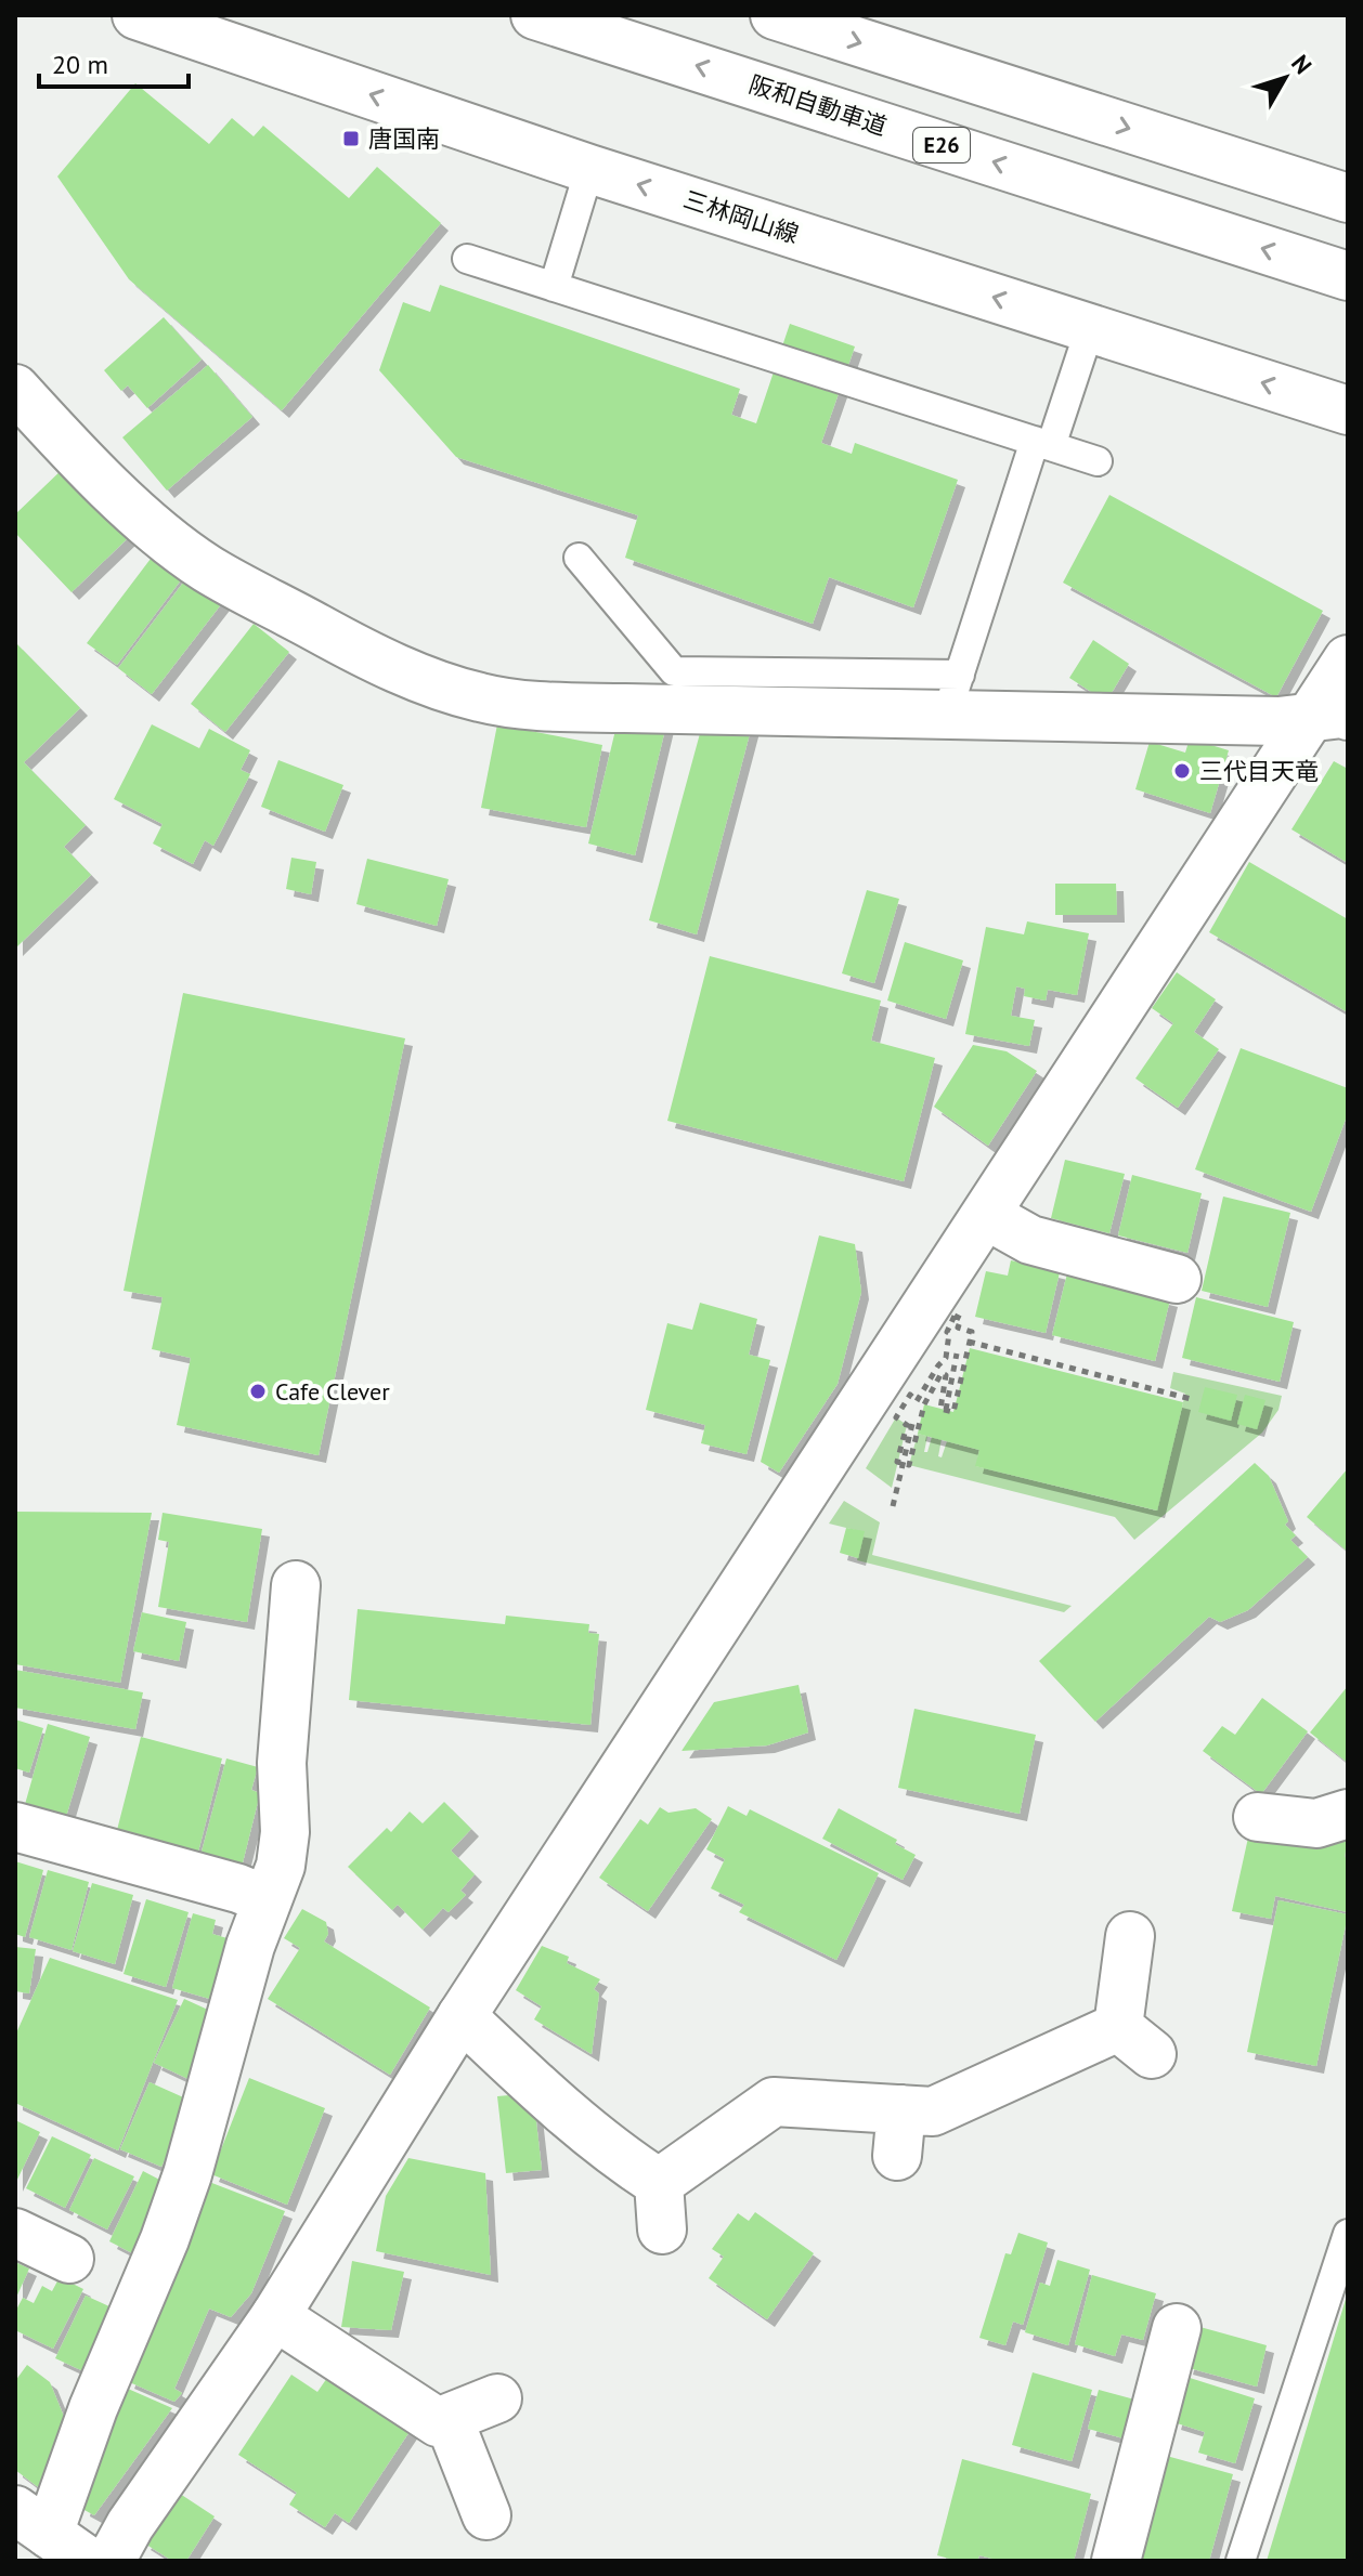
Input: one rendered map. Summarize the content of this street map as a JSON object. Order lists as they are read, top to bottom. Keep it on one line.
{"streets":{"main road":["阪和自動車道","E26","三林岡山線"]},"places":{"transit":["唐国南"],"other":["三代目天竜","Cafe Clever"]},"scale_bar":"20 m","north":"top right"}
